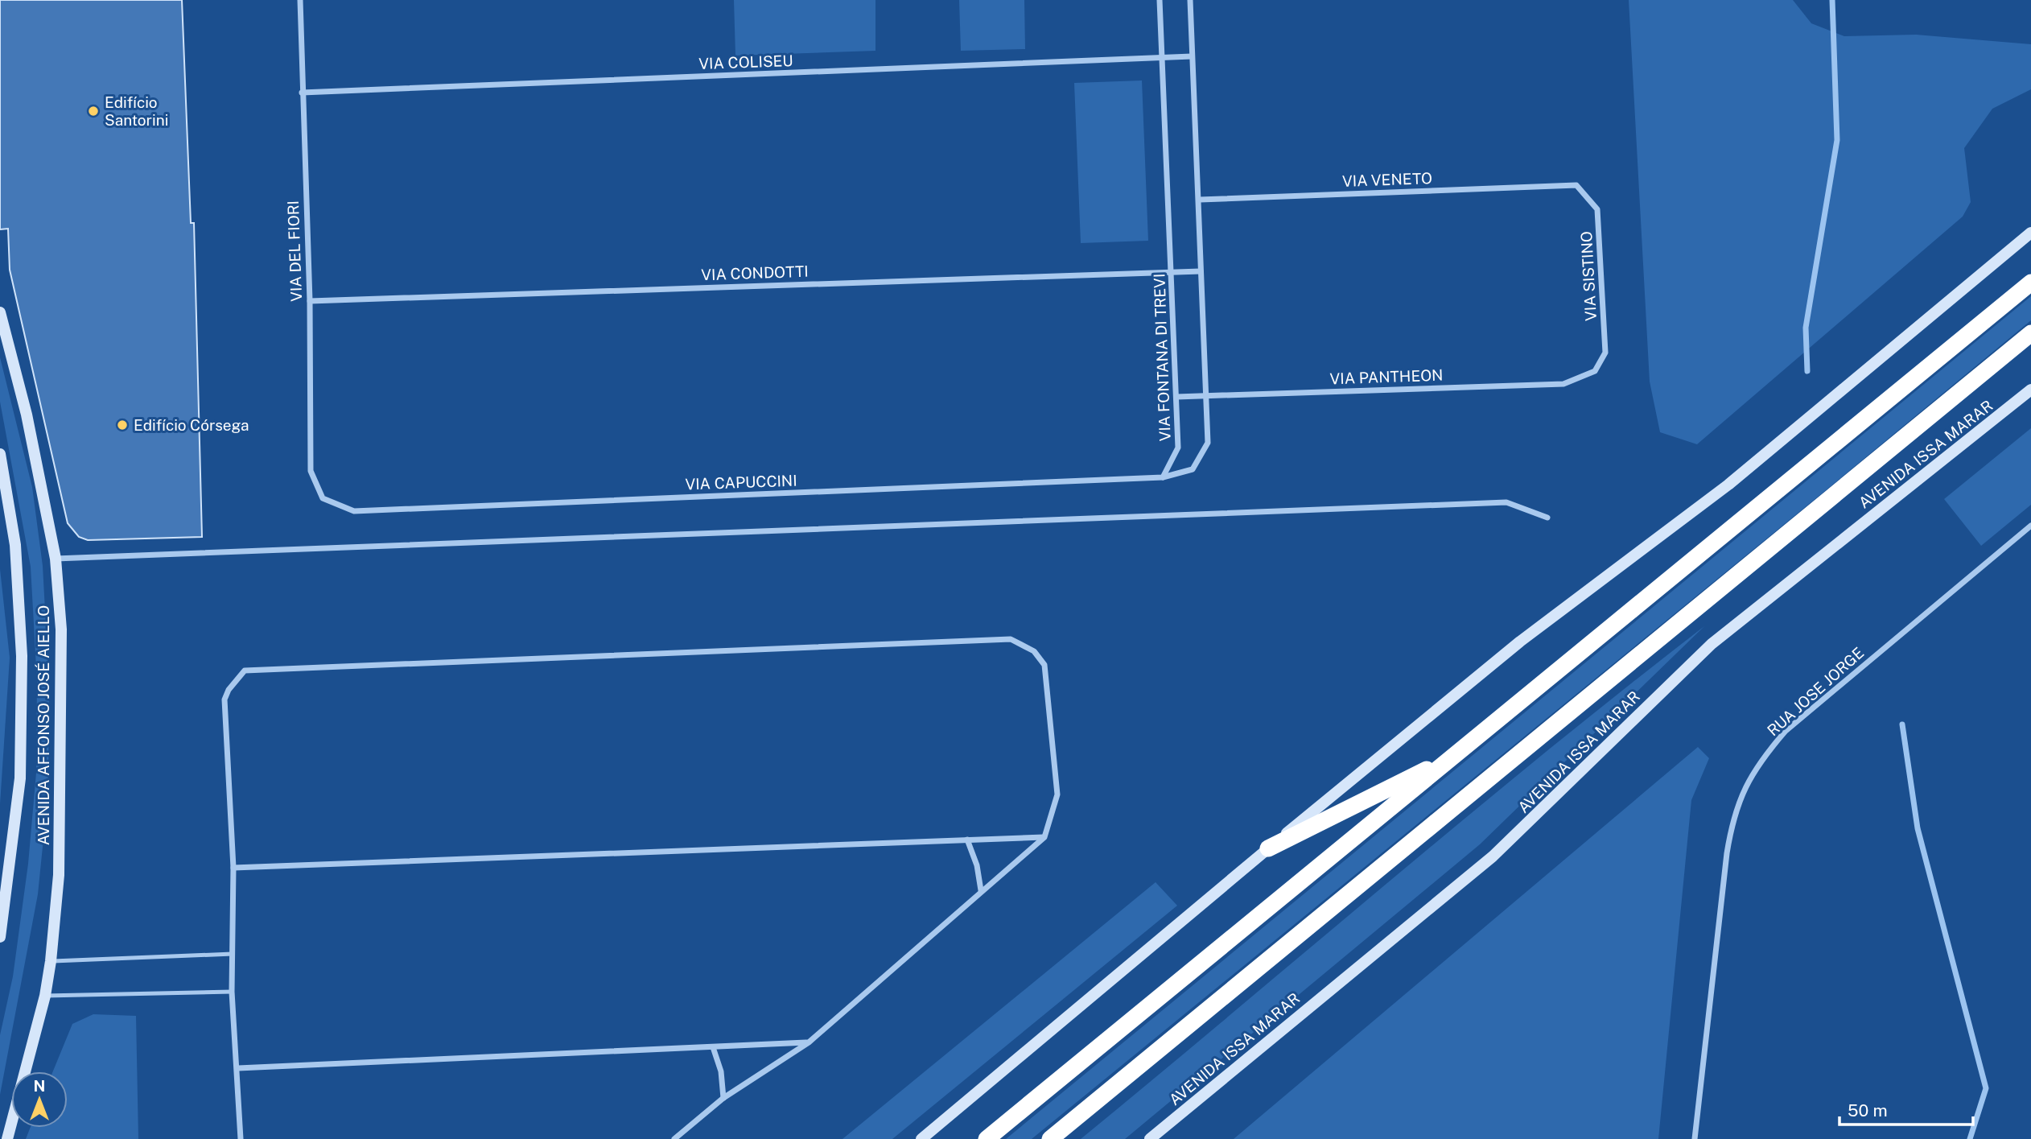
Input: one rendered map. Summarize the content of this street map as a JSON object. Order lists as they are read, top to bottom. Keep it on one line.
{"streets":{"street":["VIA COLISEU","VIA VENETO","VIA DEL FIORI","VIA CONDOTTI","VIA SISTINO","VIA FONTANA DI TREVI","VIA PANTHEON","AVENIDA ISSA MARAR","VIA CAPUCCINI","RUA JOSE JORGE","AVENIDA AFFONSO JOSÉ AIELLO"]},"crossings":[["VIA COLISEU","VIA DEL FIORI"],["VIA COLISEU","VIA FONTANA DI TREVI"],["VIA VENETO","VIA SISTINO"],["VIA DEL FIORI","VIA CONDOTTI"],["VIA DEL FIORI","VIA CAPUCCINI"],["VIA CONDOTTI","VIA FONTANA DI TREVI"],["VIA SISTINO","VIA PANTHEON"],["VIA FONTANA DI TREVI","VIA PANTHEON"],["VIA FONTANA DI TREVI","VIA CAPUCCINI"]],"places":["Edifício Santorini","Edifício Córsega"],"scale_bar":"50 m","north":"top"}
